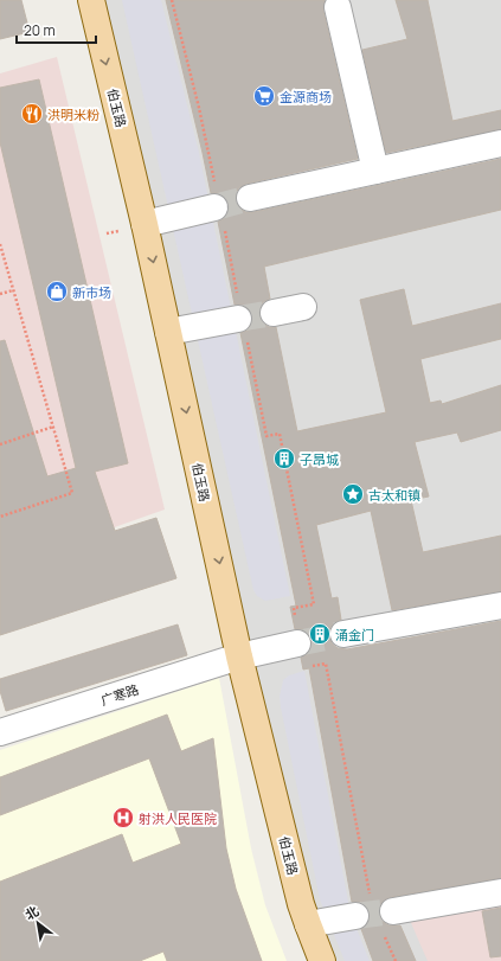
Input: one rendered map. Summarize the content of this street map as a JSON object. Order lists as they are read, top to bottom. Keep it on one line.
{"streets":{"main road":["伯玉路"],"street":["广寒路"]},"crossings":[["伯玉路","广寒路"]],"one_way":["伯玉路"],"places":{"supermarket":["金源商场"],"restaurant":["洪明米粉"],"shop":["新市场"],"building":["子昂城","涌金门"],"place":["古太和镇"],"hospital":["射洪人民医院"]},"scale_bar":"20 m","north":"top left"}
